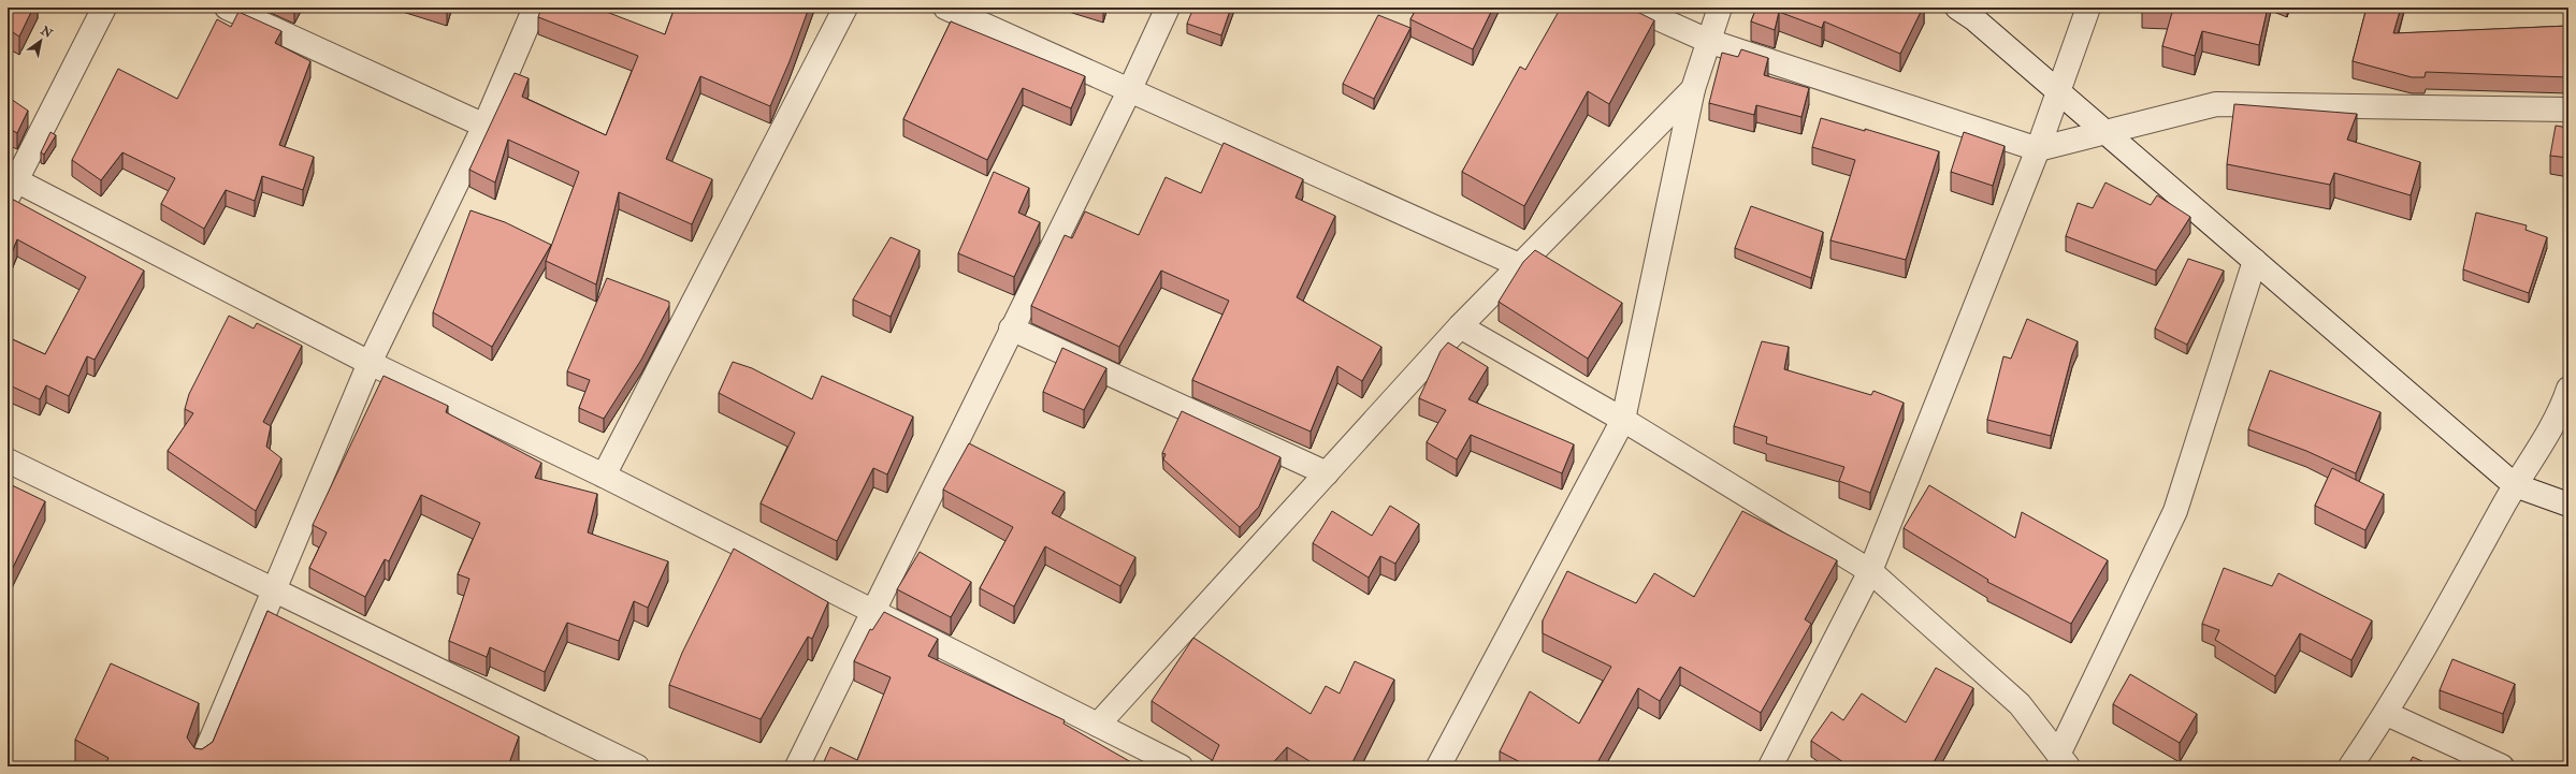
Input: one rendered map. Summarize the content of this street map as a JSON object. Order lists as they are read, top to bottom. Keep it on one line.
{"north":"top right"}
